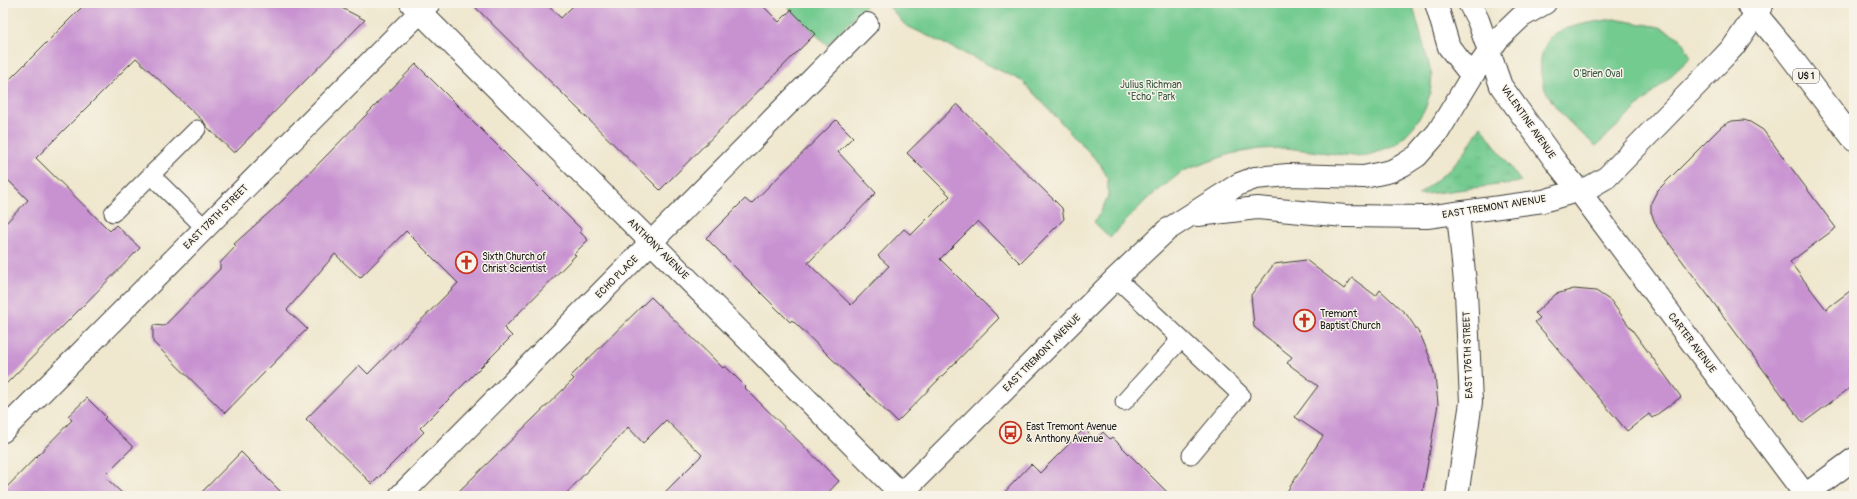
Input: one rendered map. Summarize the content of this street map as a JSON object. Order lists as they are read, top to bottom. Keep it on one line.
{"streets":{"street":["US 1","VALENTINE AVENUE","EAST TREMONT AVENUE","EAST 178TH STREET","ANTHONY AVENUE","ECHO PLACE","CARTER AVENUE","EAST 176TH STREET"]},"crossings":[["US 1","EAST TREMONT AVENUE"],["VALENTINE AVENUE","EAST TREMONT AVENUE"],["VALENTINE AVENUE","CARTER AVENUE"],["EAST TREMONT AVENUE","ANTHONY AVENUE"],["EAST TREMONT AVENUE","CARTER AVENUE"],["EAST TREMONT AVENUE","EAST 176TH STREET"],["EAST 178TH STREET","ANTHONY AVENUE"],["ANTHONY AVENUE","ECHO PLACE"]],"parks":["O'Brien Oval","Julius Richman \"Echo\" Park"],"places":{"church":["Sixth Church of Christ Scientist","Tremont Baptist Church"],"bus stop":["East Tremont Avenue & Anthony Avenue"]}}
